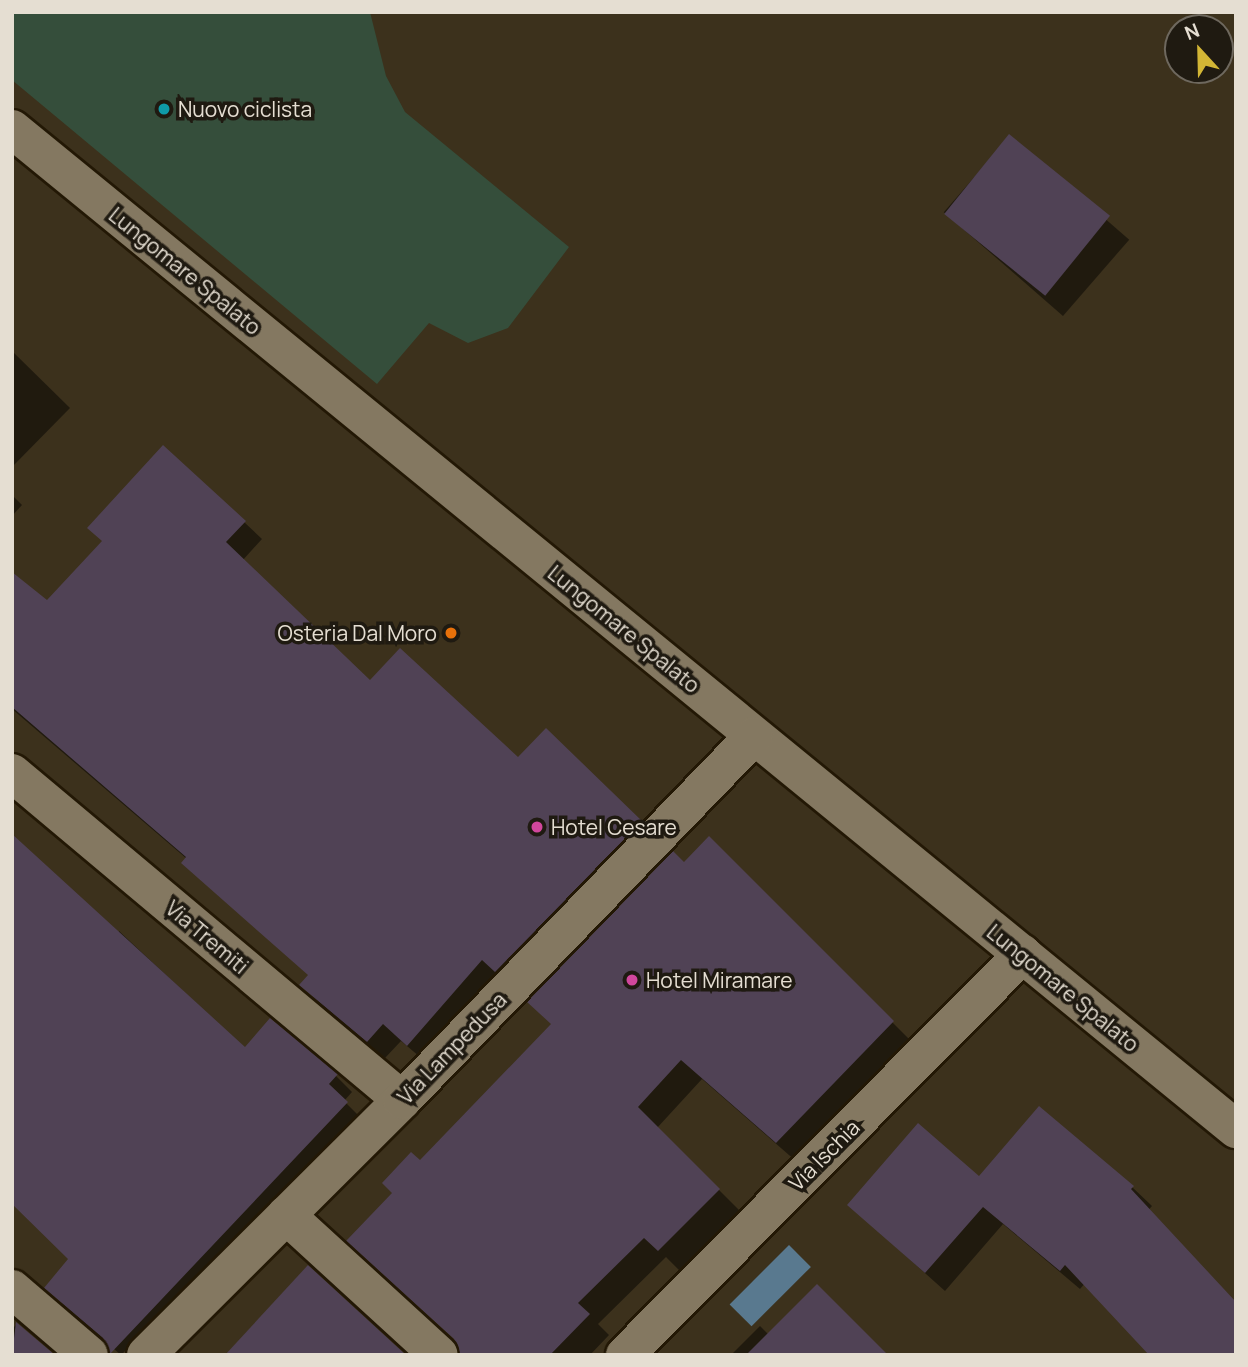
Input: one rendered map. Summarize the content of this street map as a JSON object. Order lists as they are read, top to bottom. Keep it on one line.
{"streets":{"street":["Lungomare Spalato","Via Tremiti","Via Lampedusa","Via Ischia"]},"crossings":[["Lungomare Spalato","Via Lampedusa"],["Lungomare Spalato","Via Ischia"],["Via Tremiti","Via Lampedusa"]],"places":["Nuovo ciclista","Osteria Dal Moro","Hotel Cesare","Hotel Miramare"],"north":"top"}
